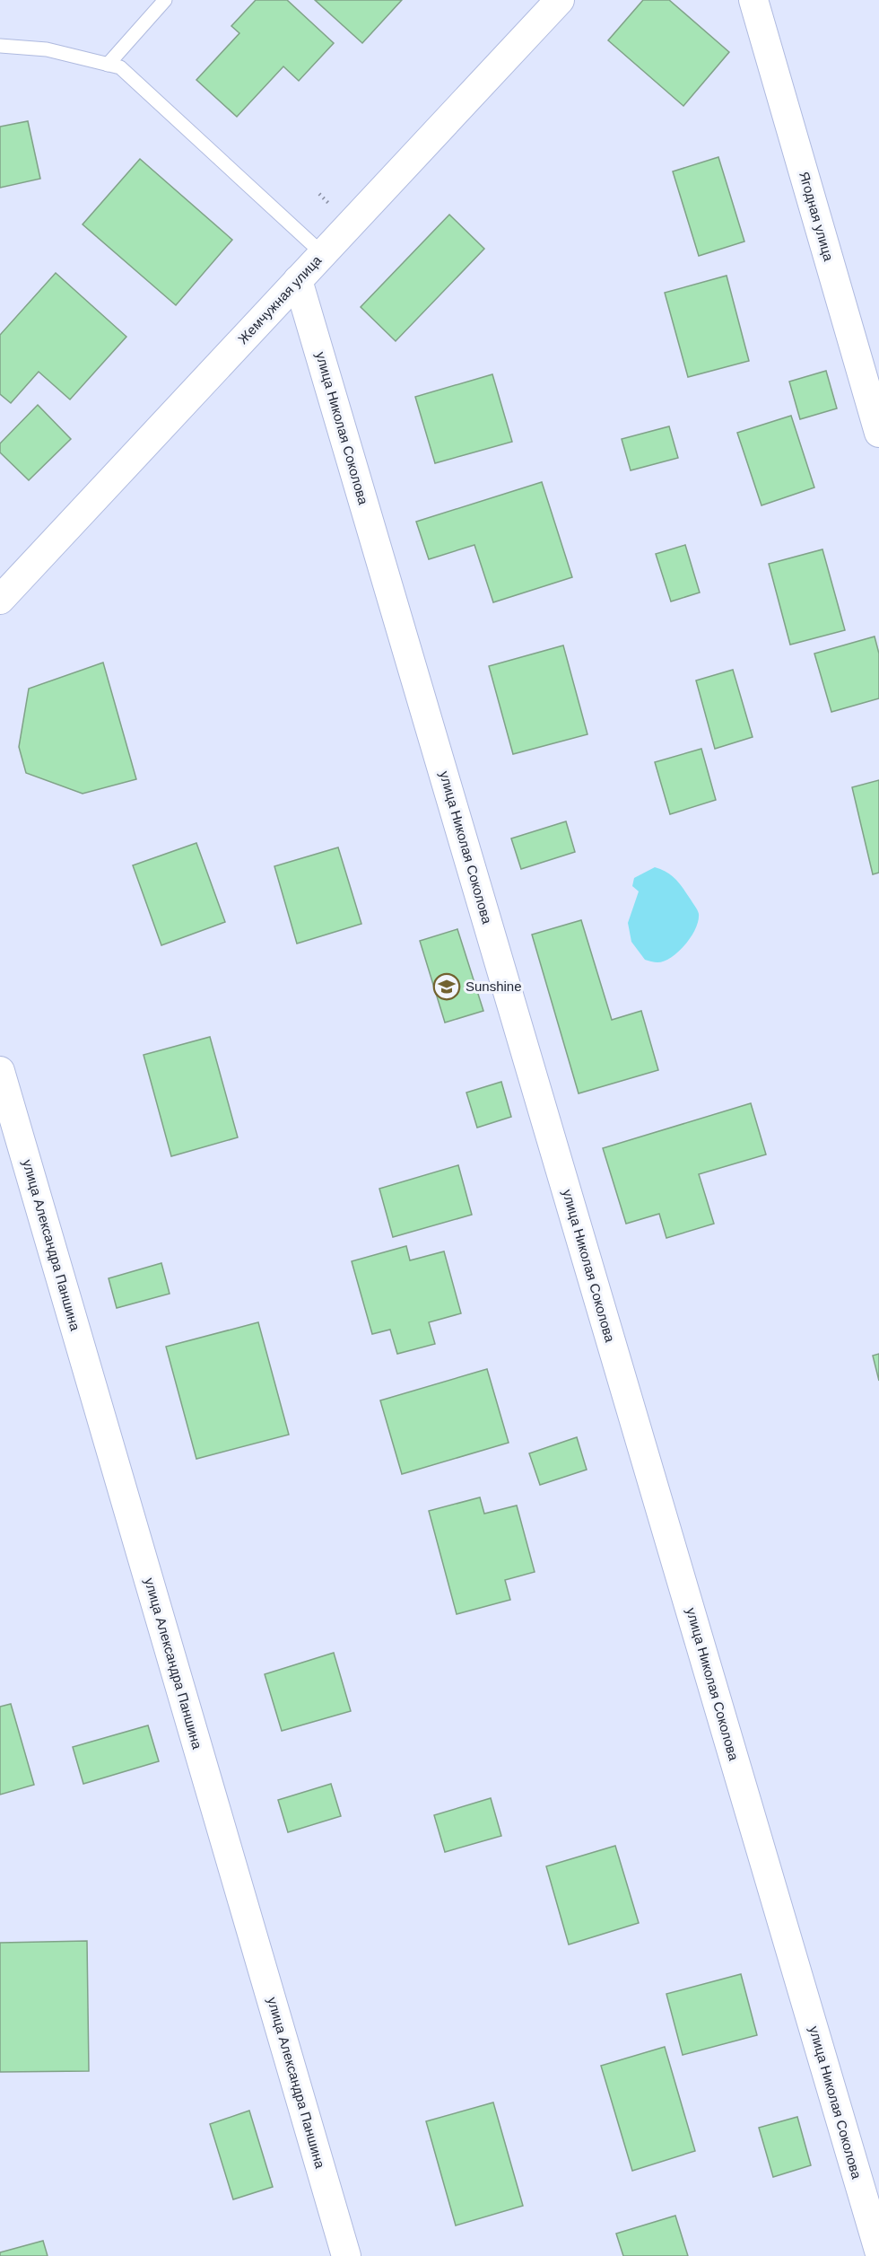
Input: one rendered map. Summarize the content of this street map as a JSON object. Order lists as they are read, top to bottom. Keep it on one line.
{"streets":{"street":["Ягодная улица","Жемчужная улица","улица Николая Соколова","улица Александра Паншина"]},"crossings":[["Жемчужная улица","улица Николая Соколова"]],"places":{"school or university":["Sunshine"]}}
